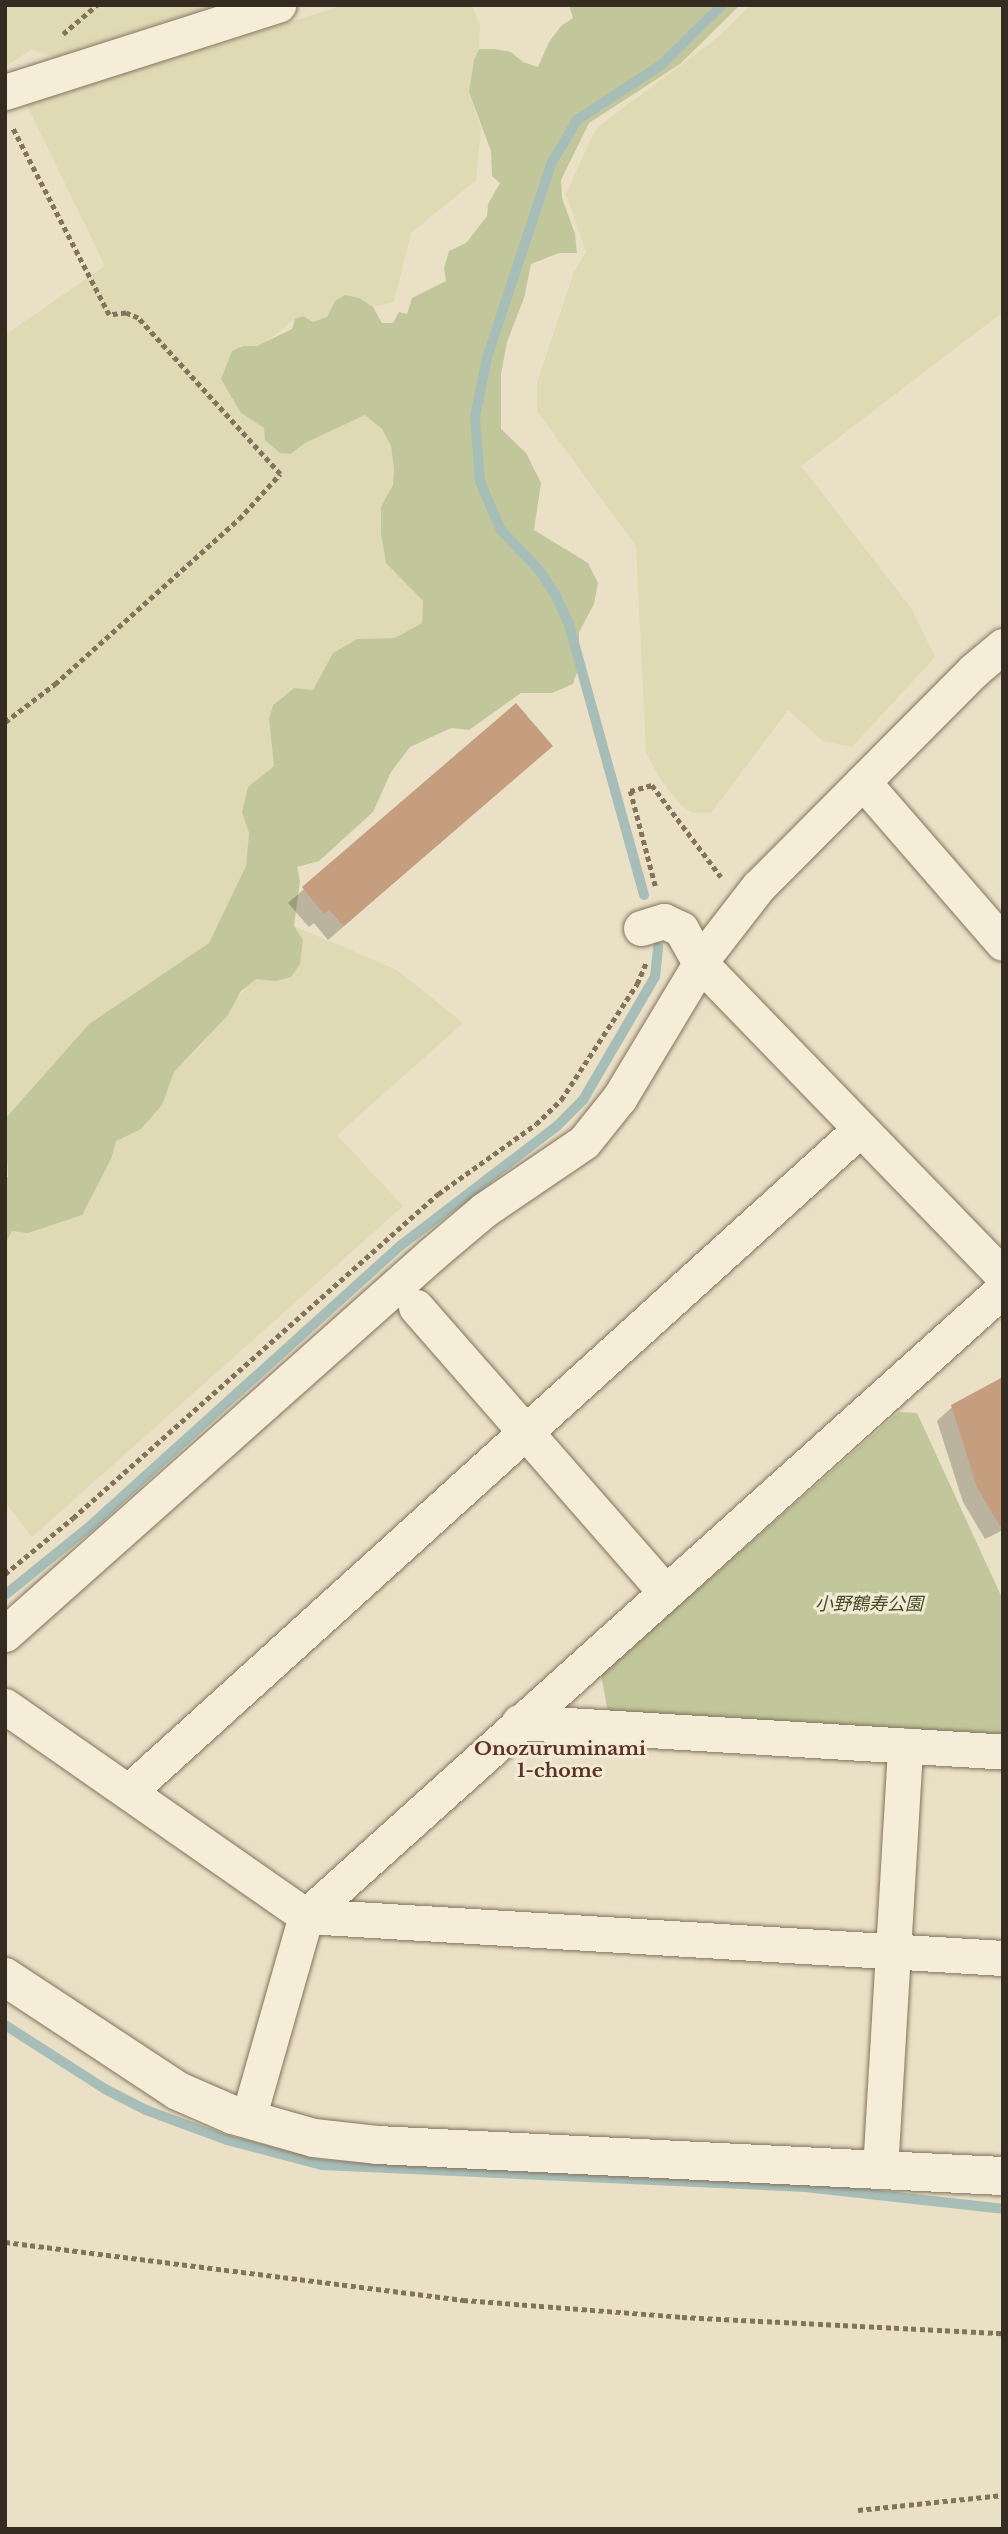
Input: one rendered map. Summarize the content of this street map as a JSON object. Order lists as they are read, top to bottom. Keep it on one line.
{"districts":["Onozuruminami 1-chome"],"parks":["小野鶴寿公園"]}
